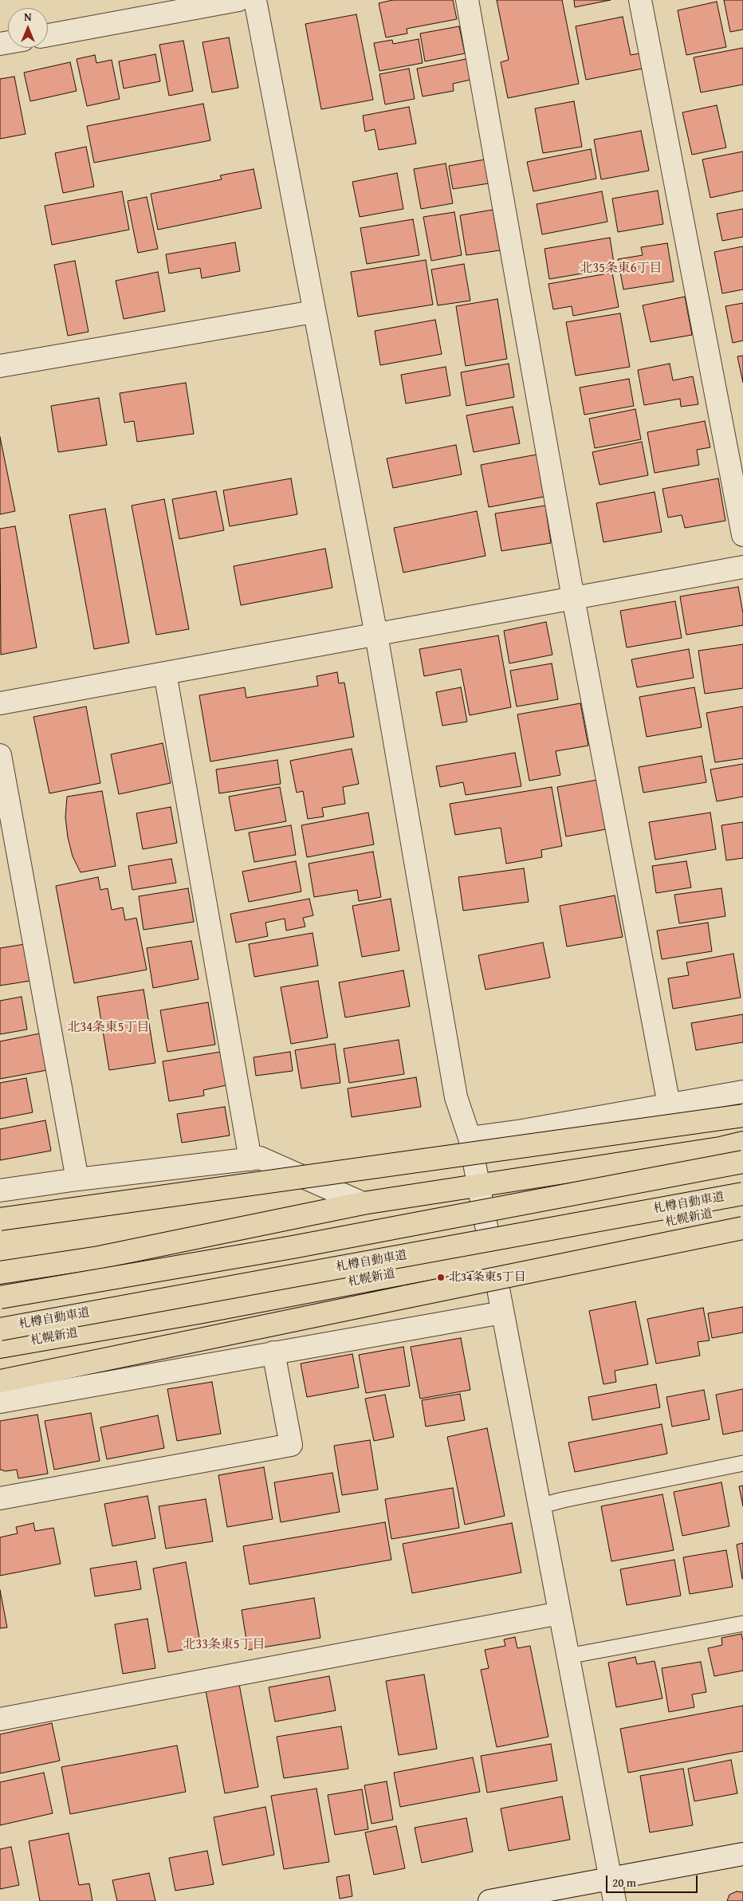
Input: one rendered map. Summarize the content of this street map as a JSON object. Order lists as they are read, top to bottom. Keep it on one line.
{"streets":{"highway":["札樽自動車道","札幌新道"]},"districts":["北35条東6丁目","北34条東5丁目","北33条東5丁目"],"places":["北34条東5丁目"],"scale_bar":"20 m","north":"top"}
